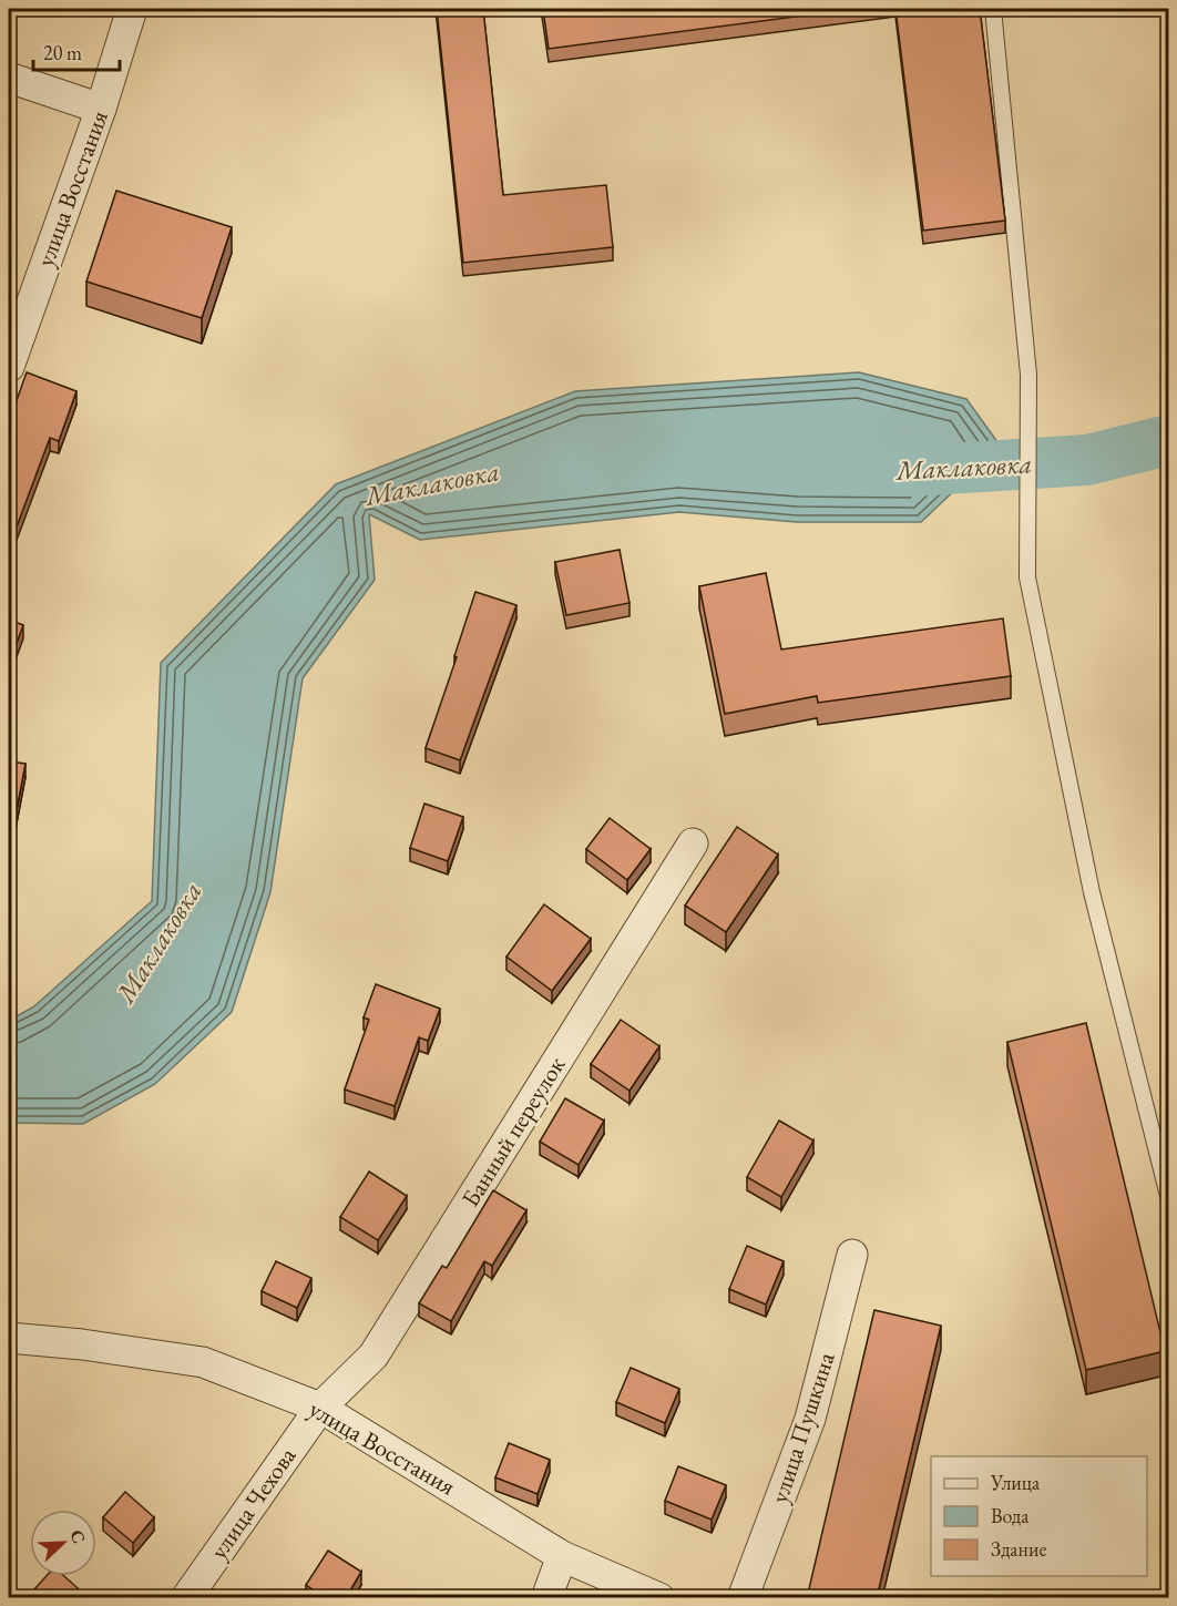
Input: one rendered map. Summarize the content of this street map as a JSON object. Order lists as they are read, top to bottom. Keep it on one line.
{"streets":{"street":["улица Восстания","Банный переулок","улица Пушкина","улица Чехова"]},"crossings":[["улица Восстания","Банный переулок"],["улица Восстания","улица Чехова"],["Банный переулок","улица Чехова"]],"water":["Маклаковка"],"legend":["Улица","Вода","Здание"],"scale_bar":"20 m","north":"top right"}
